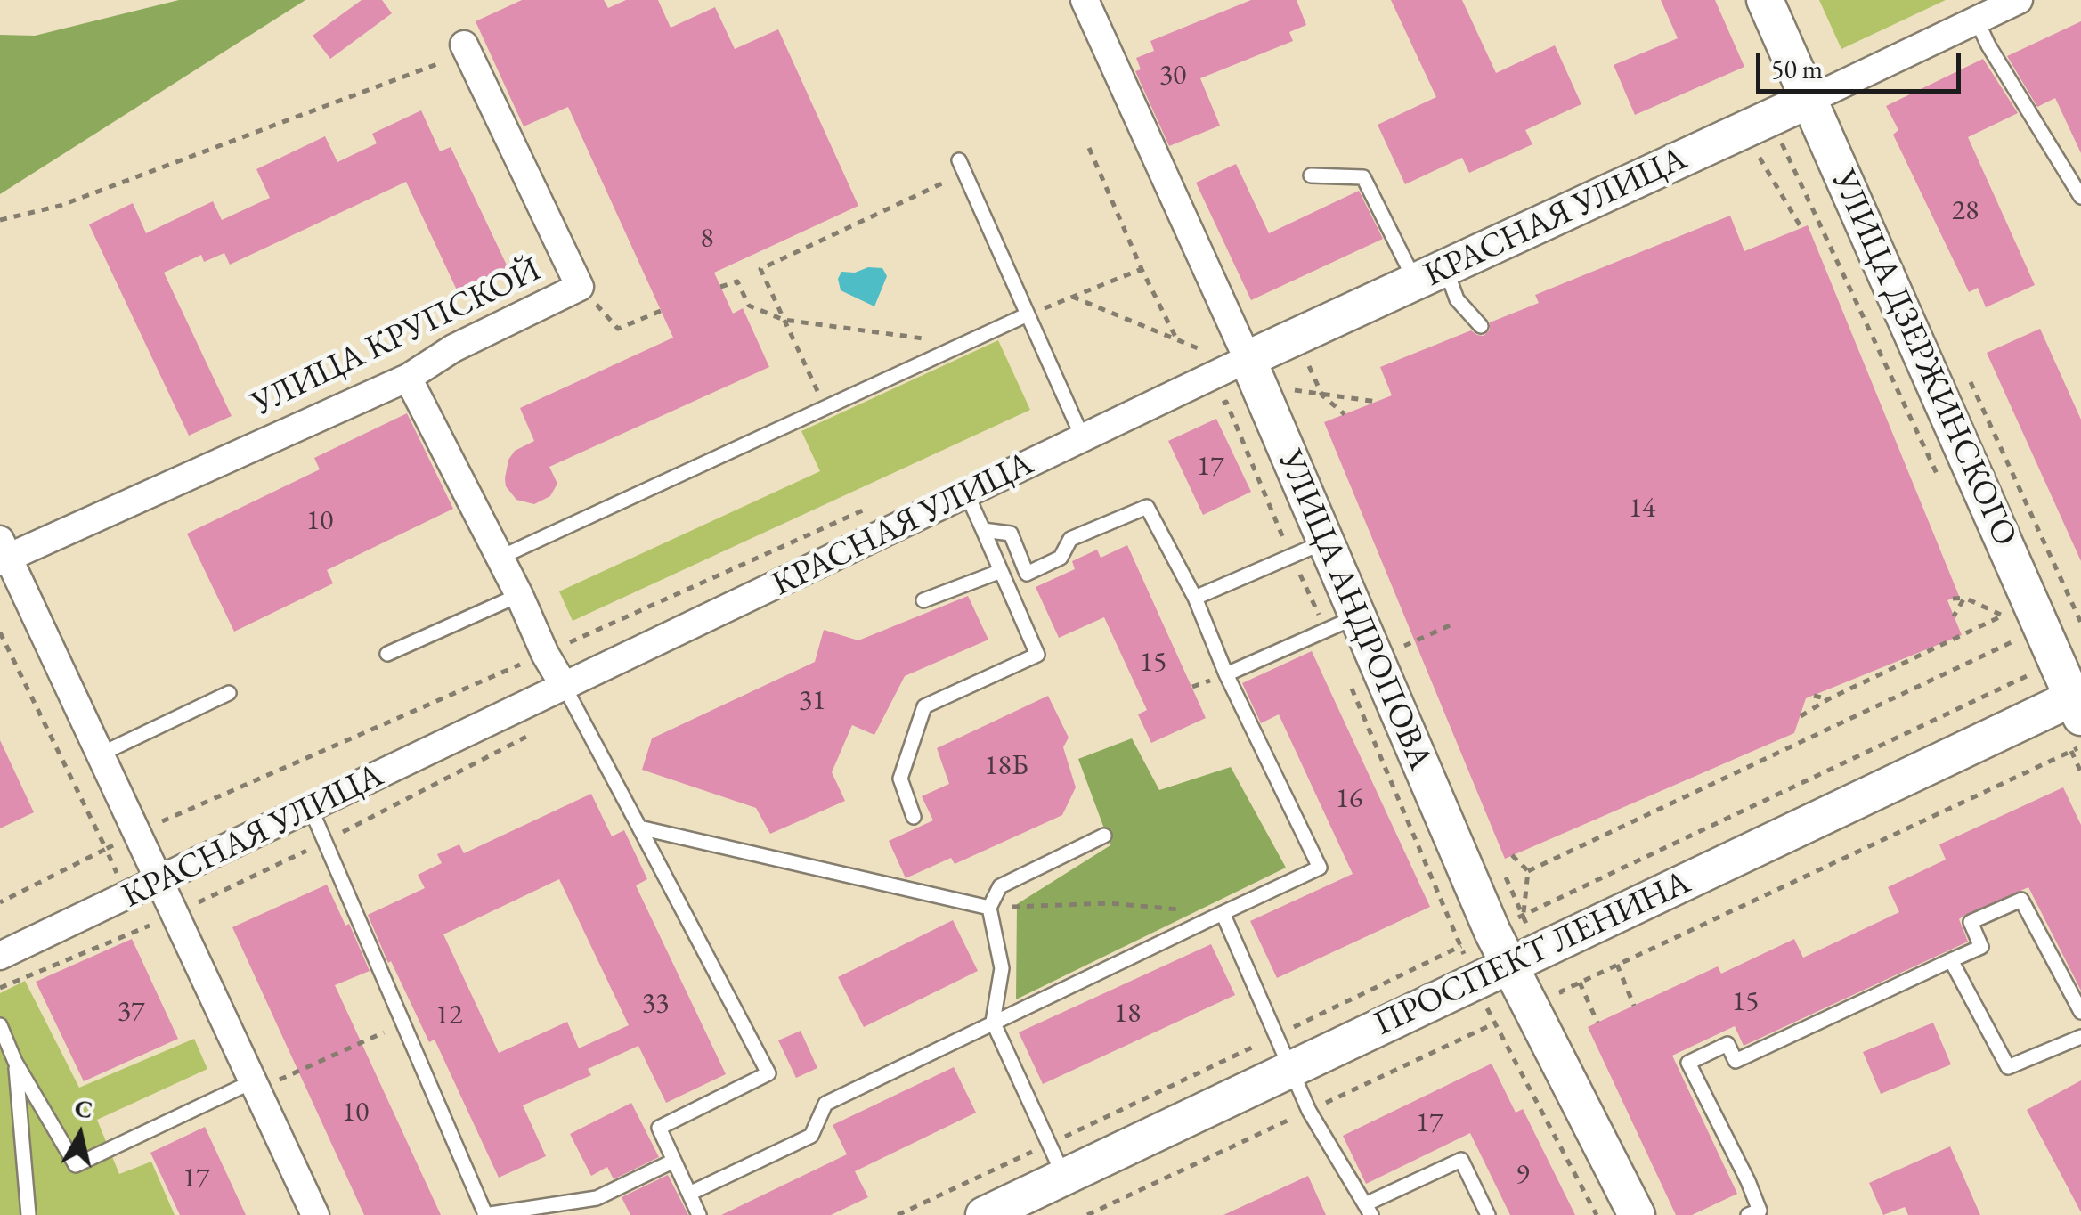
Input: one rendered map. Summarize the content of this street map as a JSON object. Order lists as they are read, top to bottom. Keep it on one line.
{"streets":{"street":["КРАСНАЯ УЛИЦА","УЛИЦА КРУПСКОЙ","УЛИЦА ДЗЕРЖИНСКОГО","УЛИЦА АНДРОПОВА","ПРОСПЕКТ ЛЕНИНА"]},"crossings":[["КРАСНАЯ УЛИЦА","УЛИЦА ДЗЕРЖИНСКОГО"],["КРАСНАЯ УЛИЦА","УЛИЦА АНДРОПОВА"],["УЛИЦА ДЗЕРЖИНСКОГО","ПРОСПЕКТ ЛЕНИНА"],["УЛИЦА АНДРОПОВА","ПРОСПЕКТ ЛЕНИНА"]],"house_numbers":["30","28","8","17","14","10","15","31","18Б","16","15","33","37","18","12","10","17","9","17"],"scale_bar":"50 m","north":"top"}
